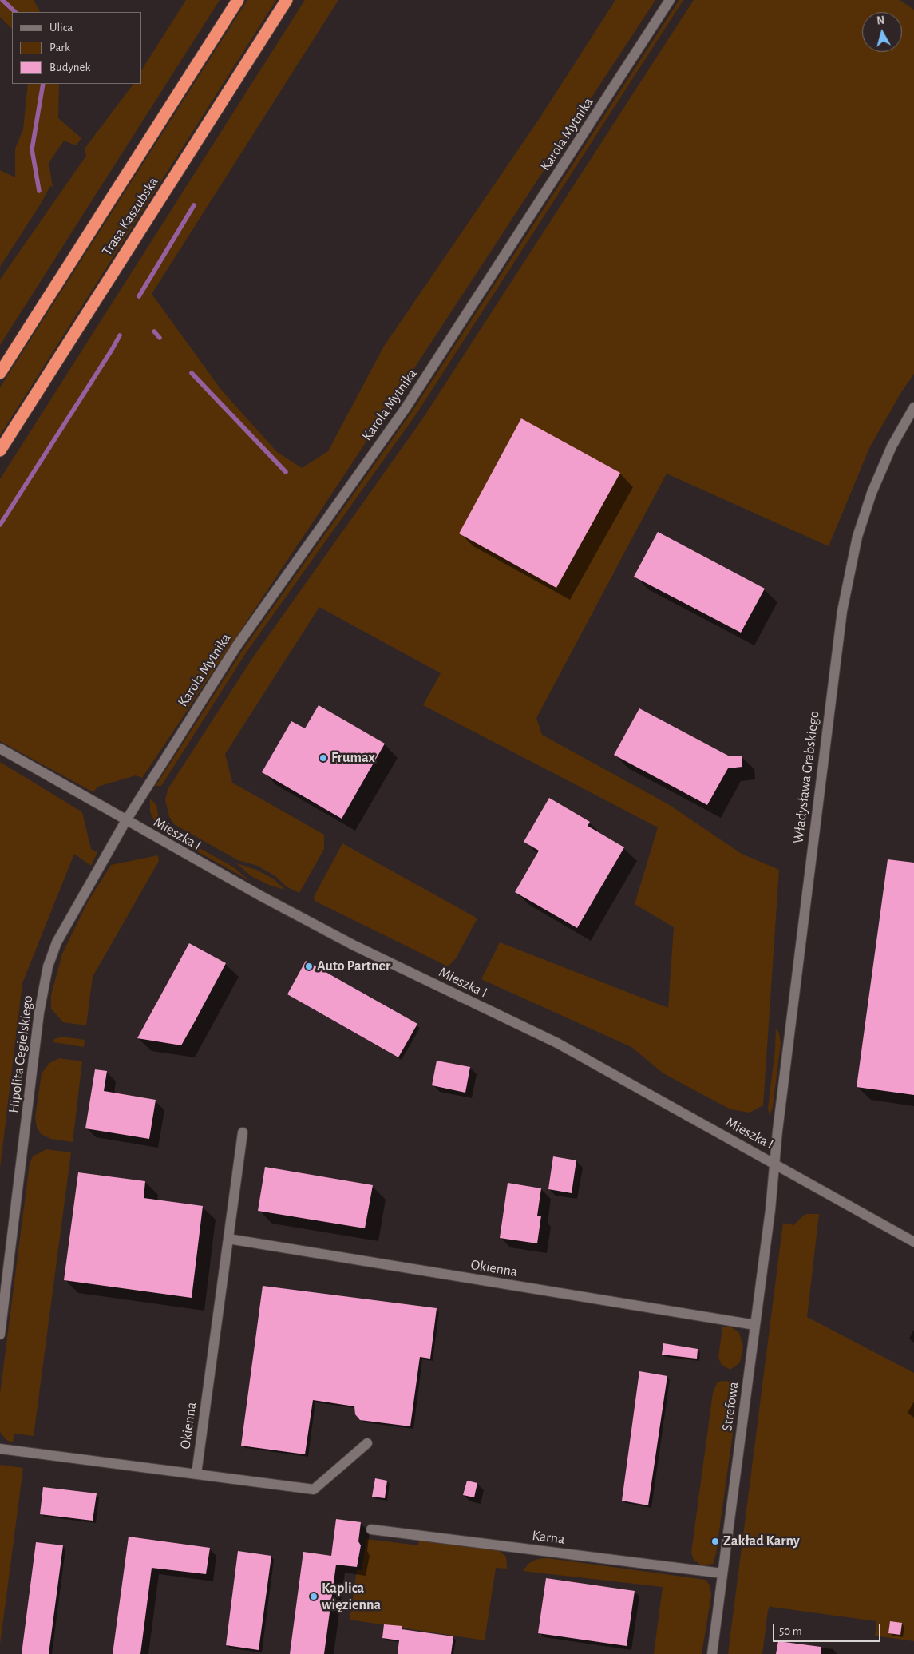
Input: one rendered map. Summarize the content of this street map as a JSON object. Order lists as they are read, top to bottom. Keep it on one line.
{"streets":{"highway":["Trasa Kaszubska"],"street":["Karola Mytnika","Władysława Grabskiego","Mieszka I","Hipolita Cegielskiego","Okienna","Strefowa","Karna"]},"crossings":[["Karola Mytnika","Mieszka I"],["Karola Mytnika","Hipolita Cegielskiego"],["Władysława Grabskiego","Mieszka I"],["Władysława Grabskiego","Strefowa"],["Mieszka I","Hipolita Cegielskiego"],["Mieszka I","Strefowa"],["Okienna","Strefowa"],["Strefowa","Karna"]],"places":["Frumax","Auto Partner","Zakład Karny","Kaplica więzienna"],"legend":["Ulica","Park","Budynek"],"scale_bar":"50 m","north":"top"}
